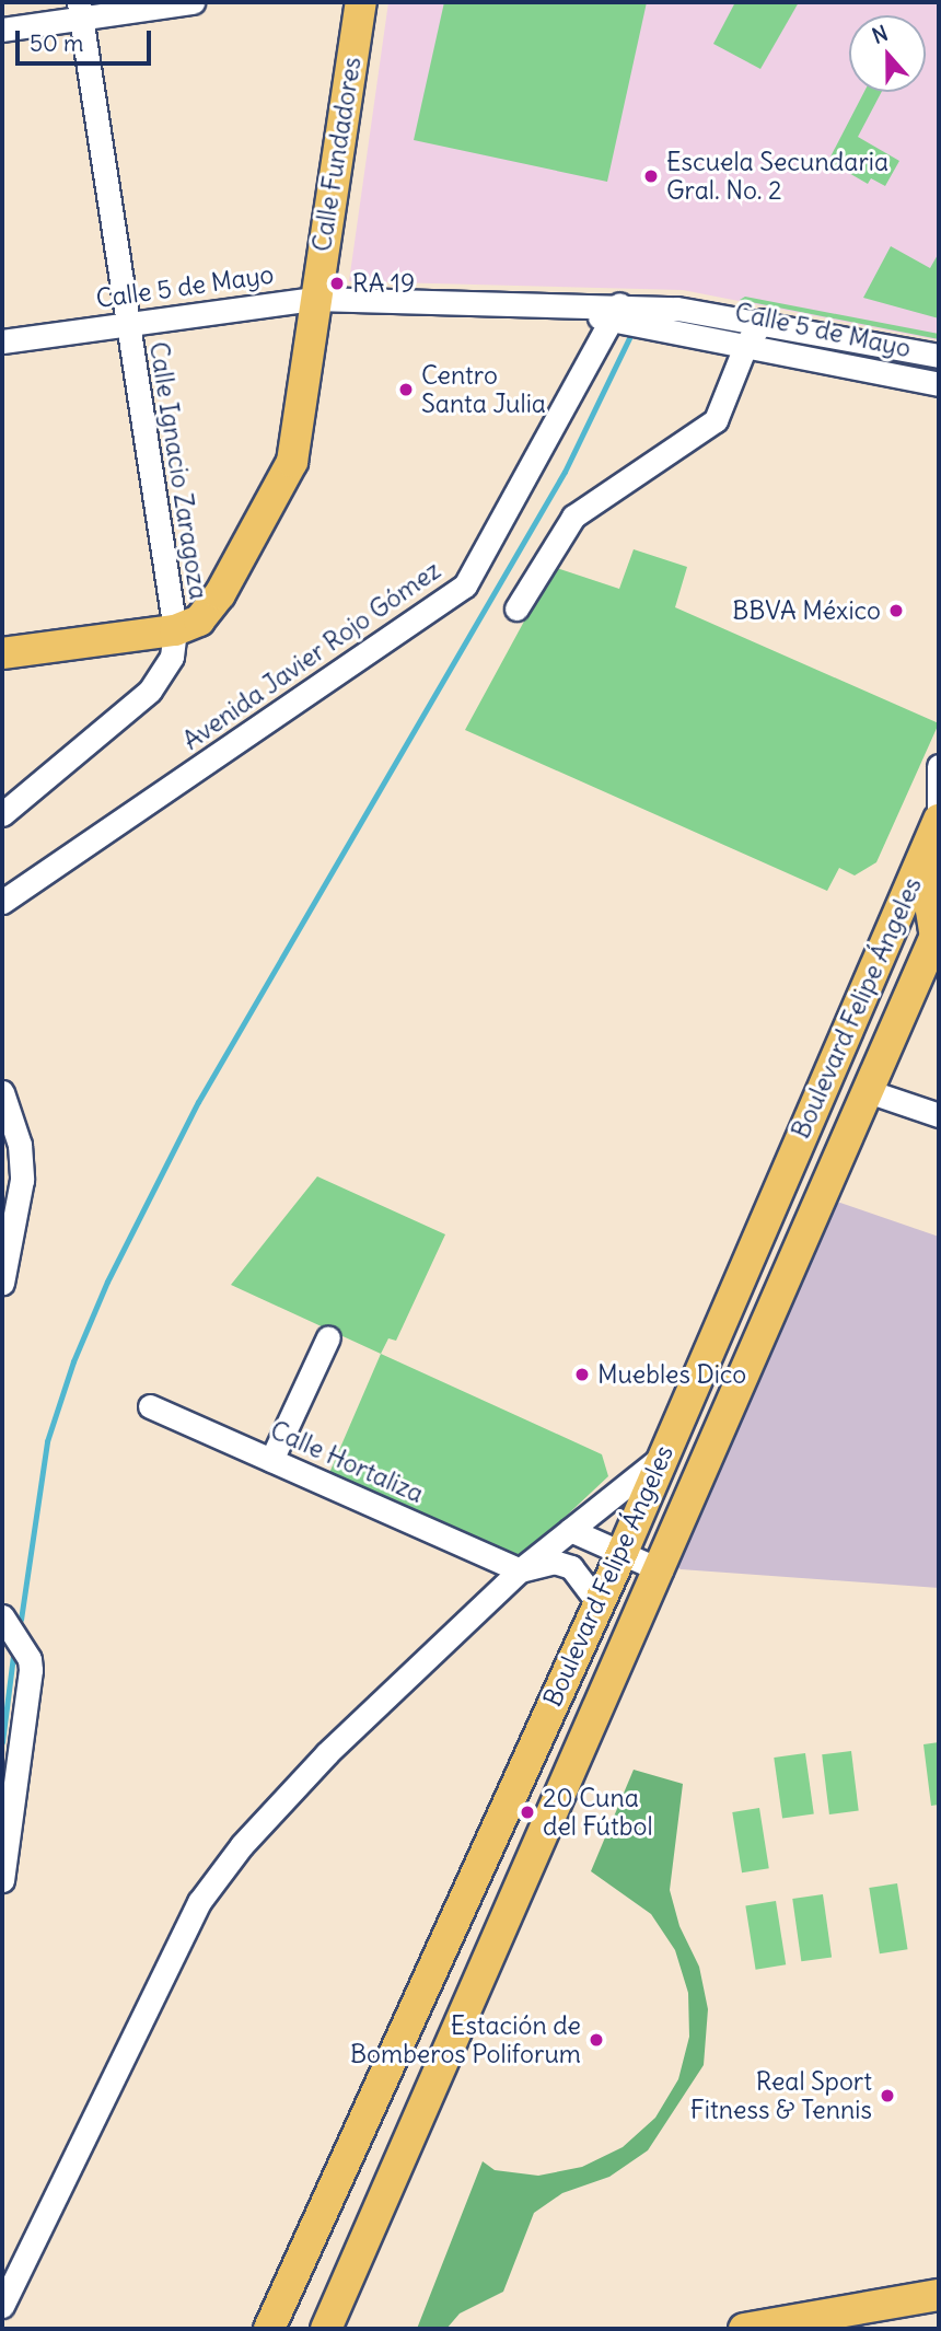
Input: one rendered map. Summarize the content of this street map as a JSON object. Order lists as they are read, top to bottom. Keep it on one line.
{"streets":{"main road":["Calle Fundadores","Boulevard Felipe Ángeles"],"street":["Calle 5 de Mayo","Calle Ignacio Zaragoza","Avenida Javier Rojo Gómez","Calle Hortaliza"]},"crossings":[["Calle Fundadores","Calle 5 de Mayo"],["Calle Fundadores","Calle Ignacio Zaragoza"],["Calle 5 de Mayo","Calle Ignacio Zaragoza"],["Calle 5 de Mayo","Avenida Javier Rojo Gómez"]],"places":["Escuela Secundaria Gral. No. 2","RA 19","Centro Santa Julia","BBVA México","Muebles Dico","20 Cuna del Fútbol","Estación de Bomberos Poliforum","Real Sport Fitness & Tennis"],"scale_bar":"50 m","north":"top"}
